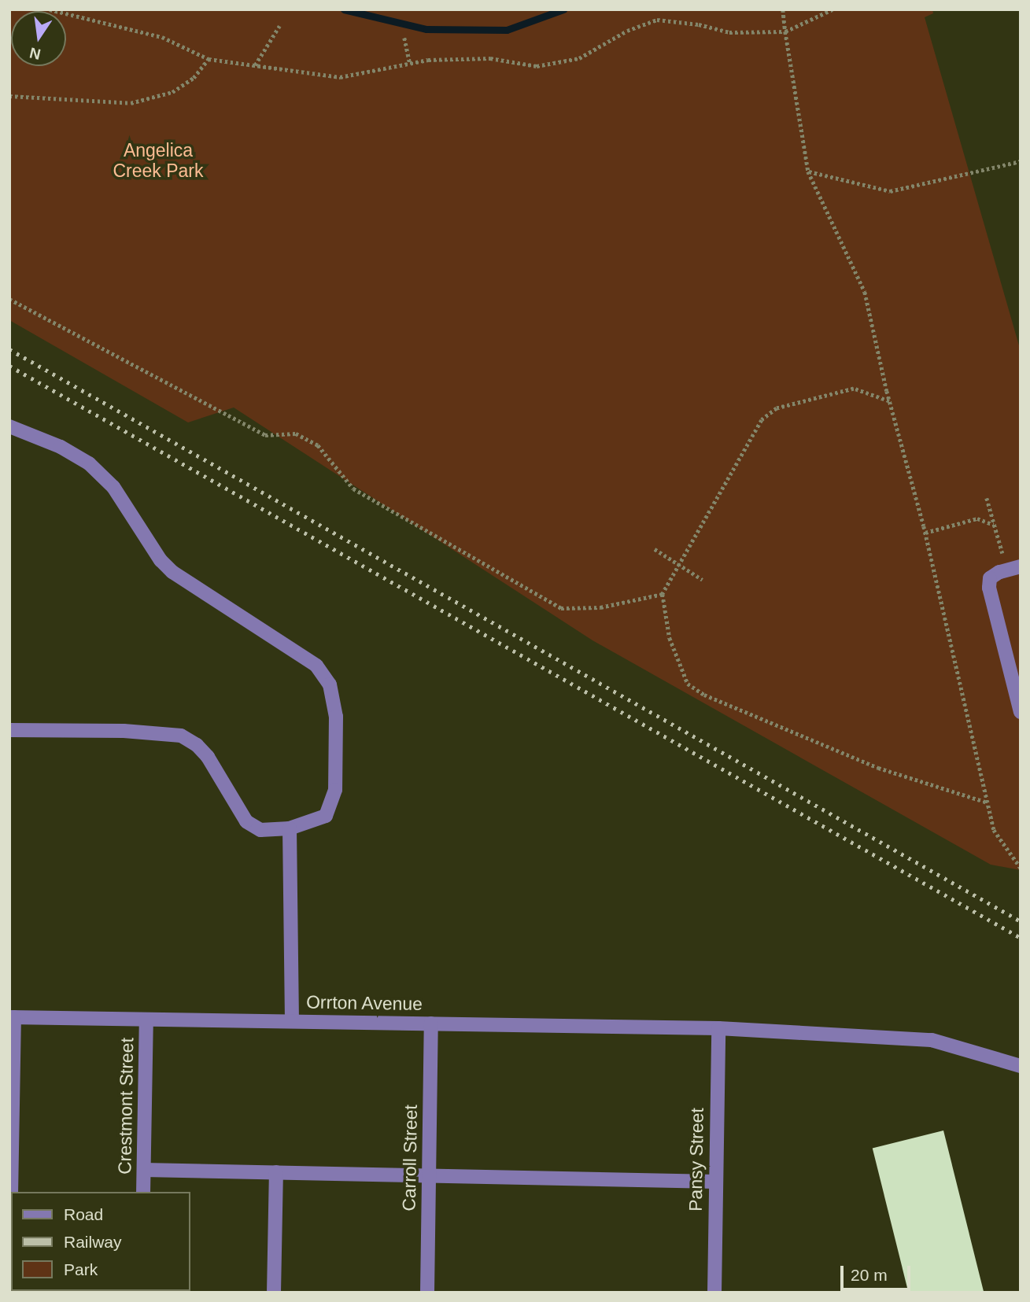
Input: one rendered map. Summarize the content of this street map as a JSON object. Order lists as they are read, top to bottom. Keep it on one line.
{"streets":{"street":["Orrton Avenue","Crestmont Street","Carroll Street","Pansy Street"]},"crossings":[["Orrton Avenue","Crestmont Street"],["Orrton Avenue","Carroll Street"],["Orrton Avenue","Pansy Street"]],"parks":["Angelica Creek Park"],"legend":["Road","Railway","Park"],"scale_bar":"20 m","north":"bottom"}
